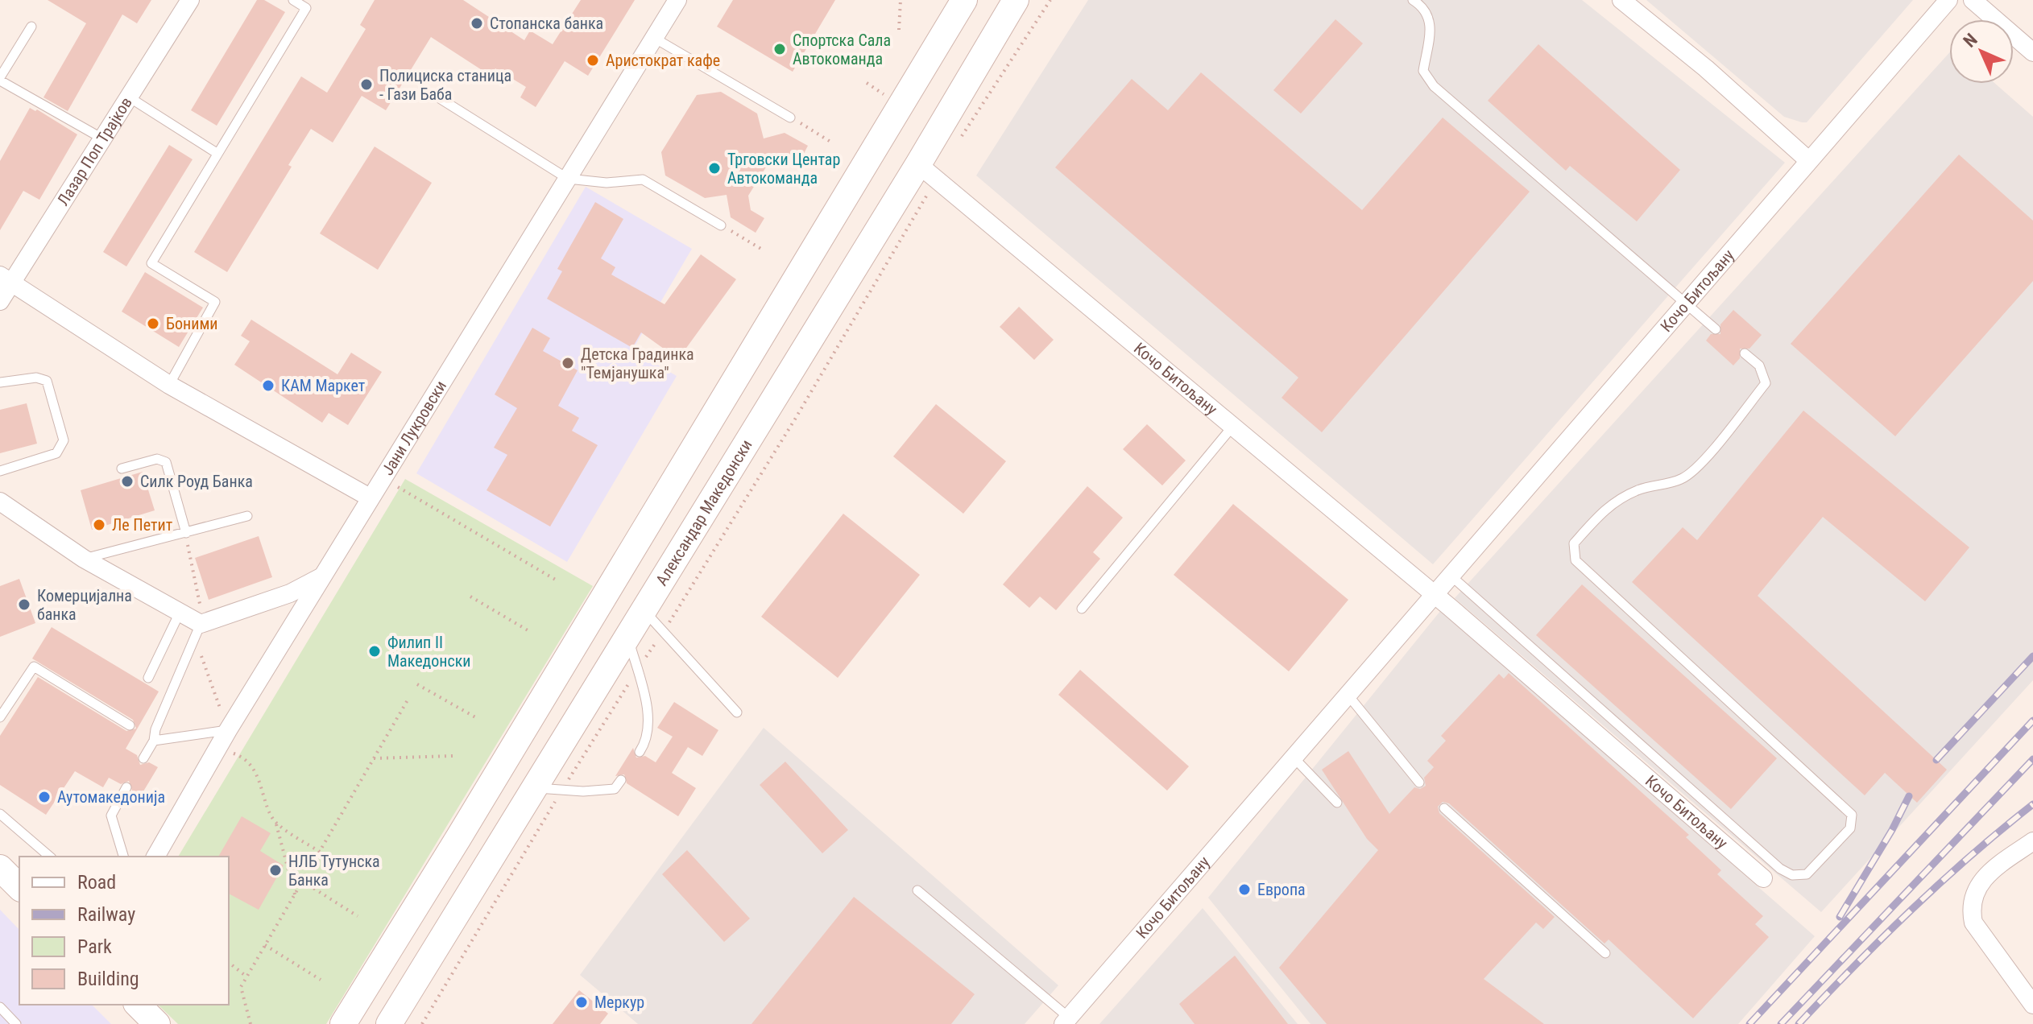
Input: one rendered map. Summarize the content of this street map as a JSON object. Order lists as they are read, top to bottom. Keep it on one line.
{"streets":{"street":["Лазар Поп Трајков","Кочо Битољану","Јани Лукровски","Александар Македонски"]},"crossings":[["Кочо Битољану","Александар Македонски"]],"places":["Стопанска банка","Спортска Сала Автокоманда","Аристократ кафе","Полициска станица - Гази Баба","Трговски Центар Автокоманда","Боними","Детска Градинка \"Темјанушка\"","КАМ Маркет","Силк Роуд Банка","Ле Петит","Комерцијална банка","Филип II Македонски","Аутомакедонија","НЛБ Тутунска Банка","Европа","Меркур"],"legend":["Road","Railway","Park","Building"],"north":"top left"}
